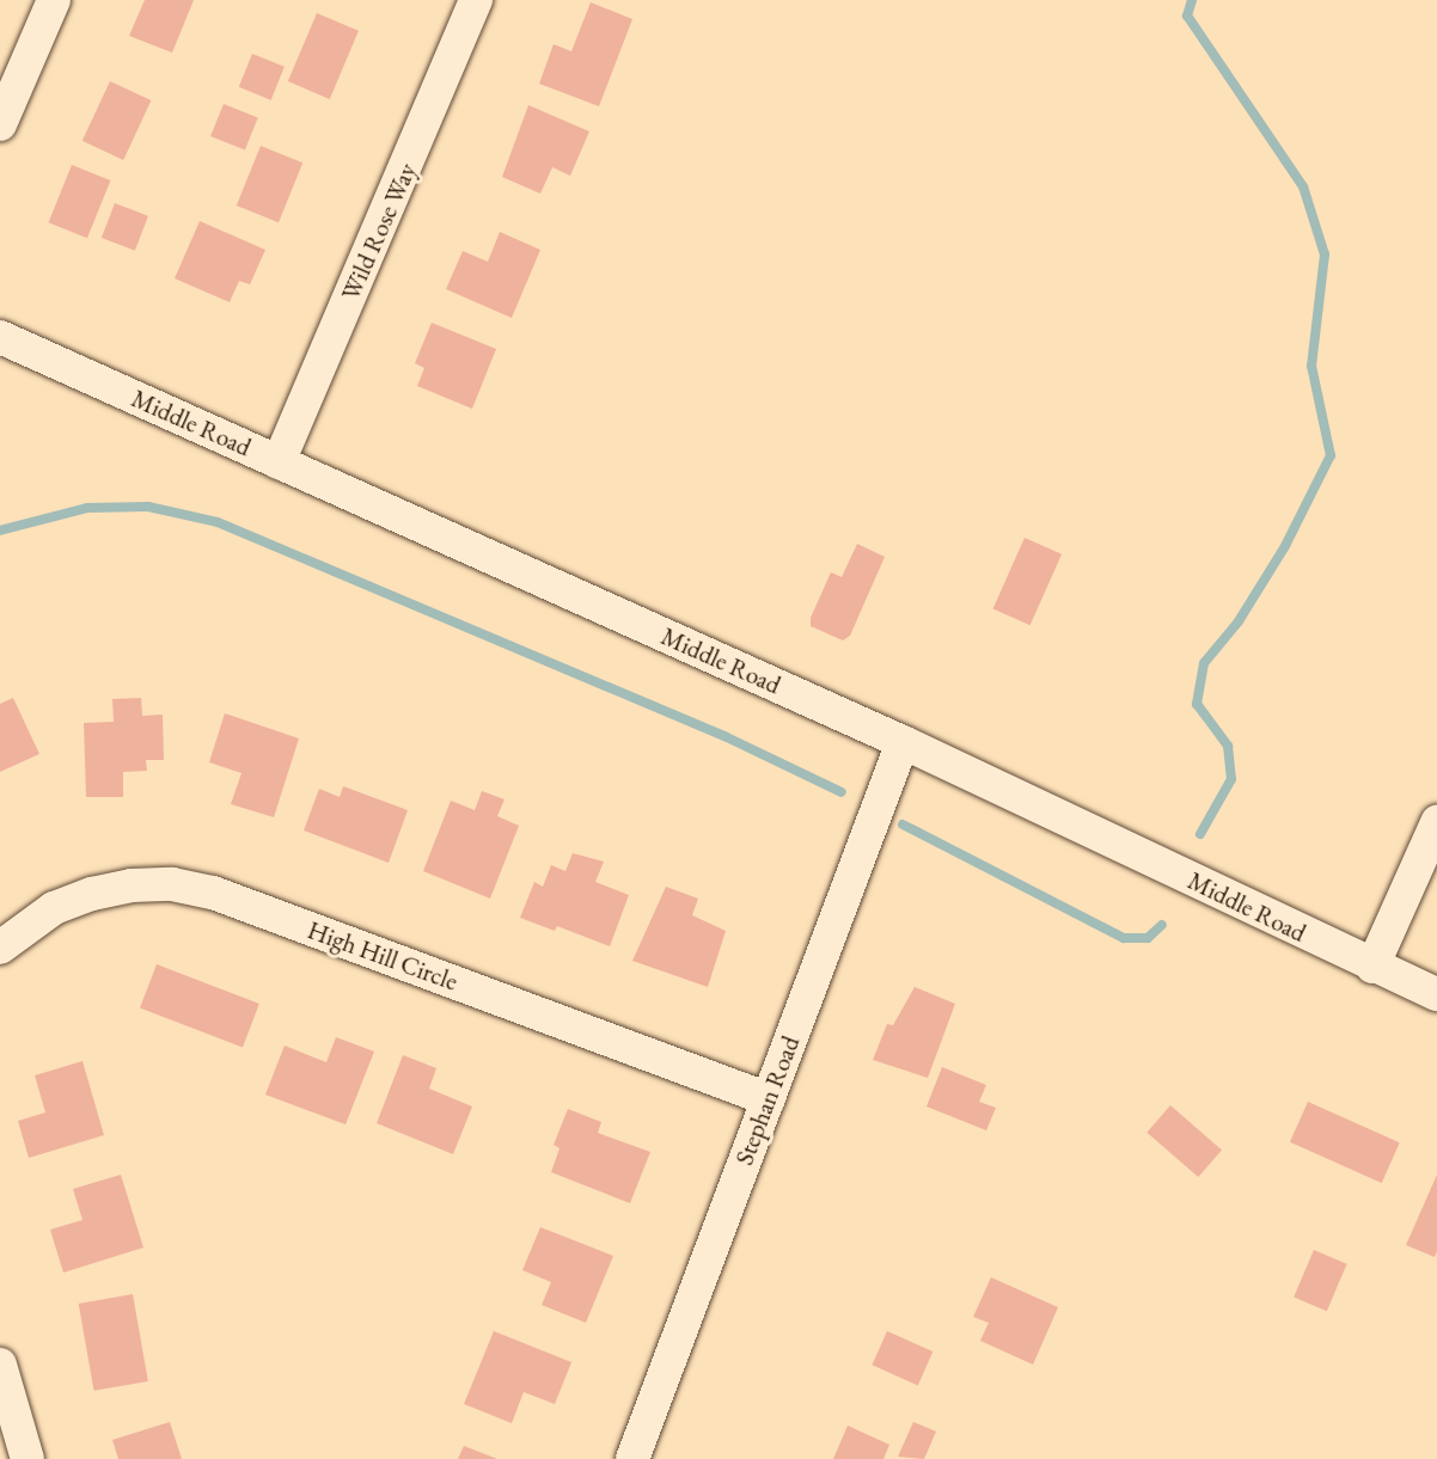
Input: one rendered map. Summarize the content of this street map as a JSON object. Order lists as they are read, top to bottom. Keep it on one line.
{"streets":{"street":["Wild Rose Way","Middle Road","High Hill Circle","Stephan Road"]},"crossings":[["Wild Rose Way","Middle Road"],["Middle Road","Stephan Road"],["High Hill Circle","Stephan Road"]]}
